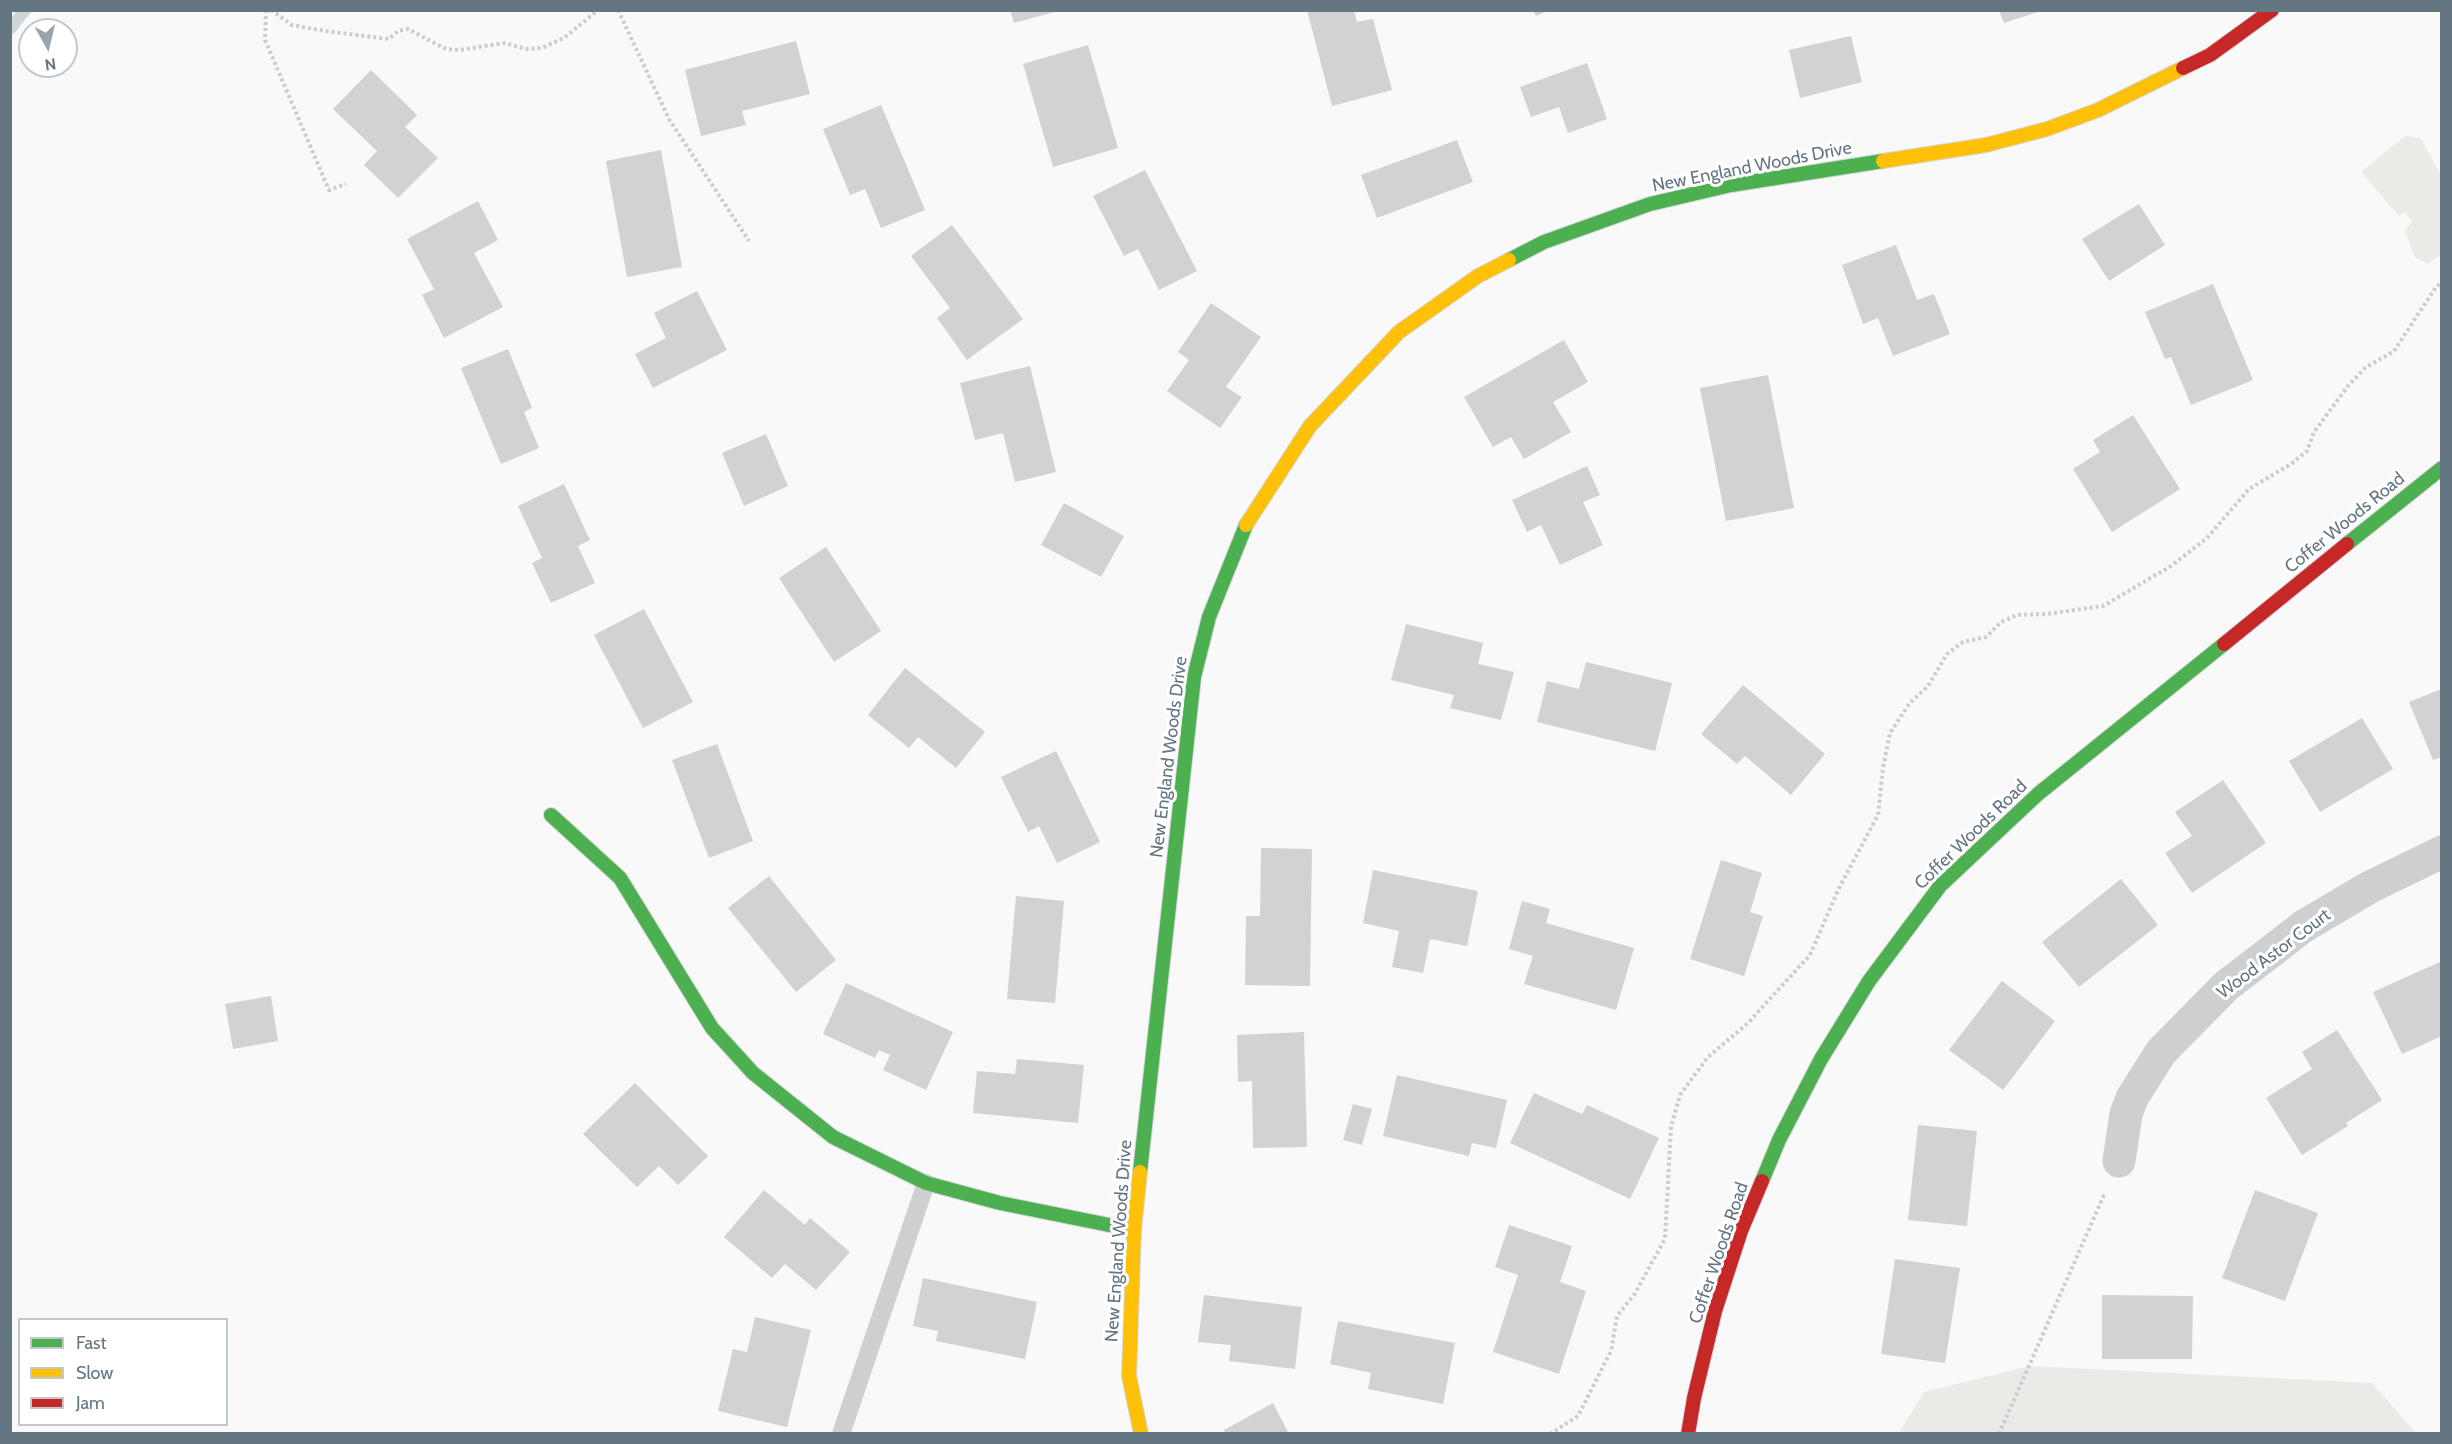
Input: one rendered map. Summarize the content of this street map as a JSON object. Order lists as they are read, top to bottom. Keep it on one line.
{"streets":{"street":["New England Woods Drive","Coffer Woods Road","Wood Astor Court"]},"legend":["Fast","Slow","Jam"],"north":"bottom"}
